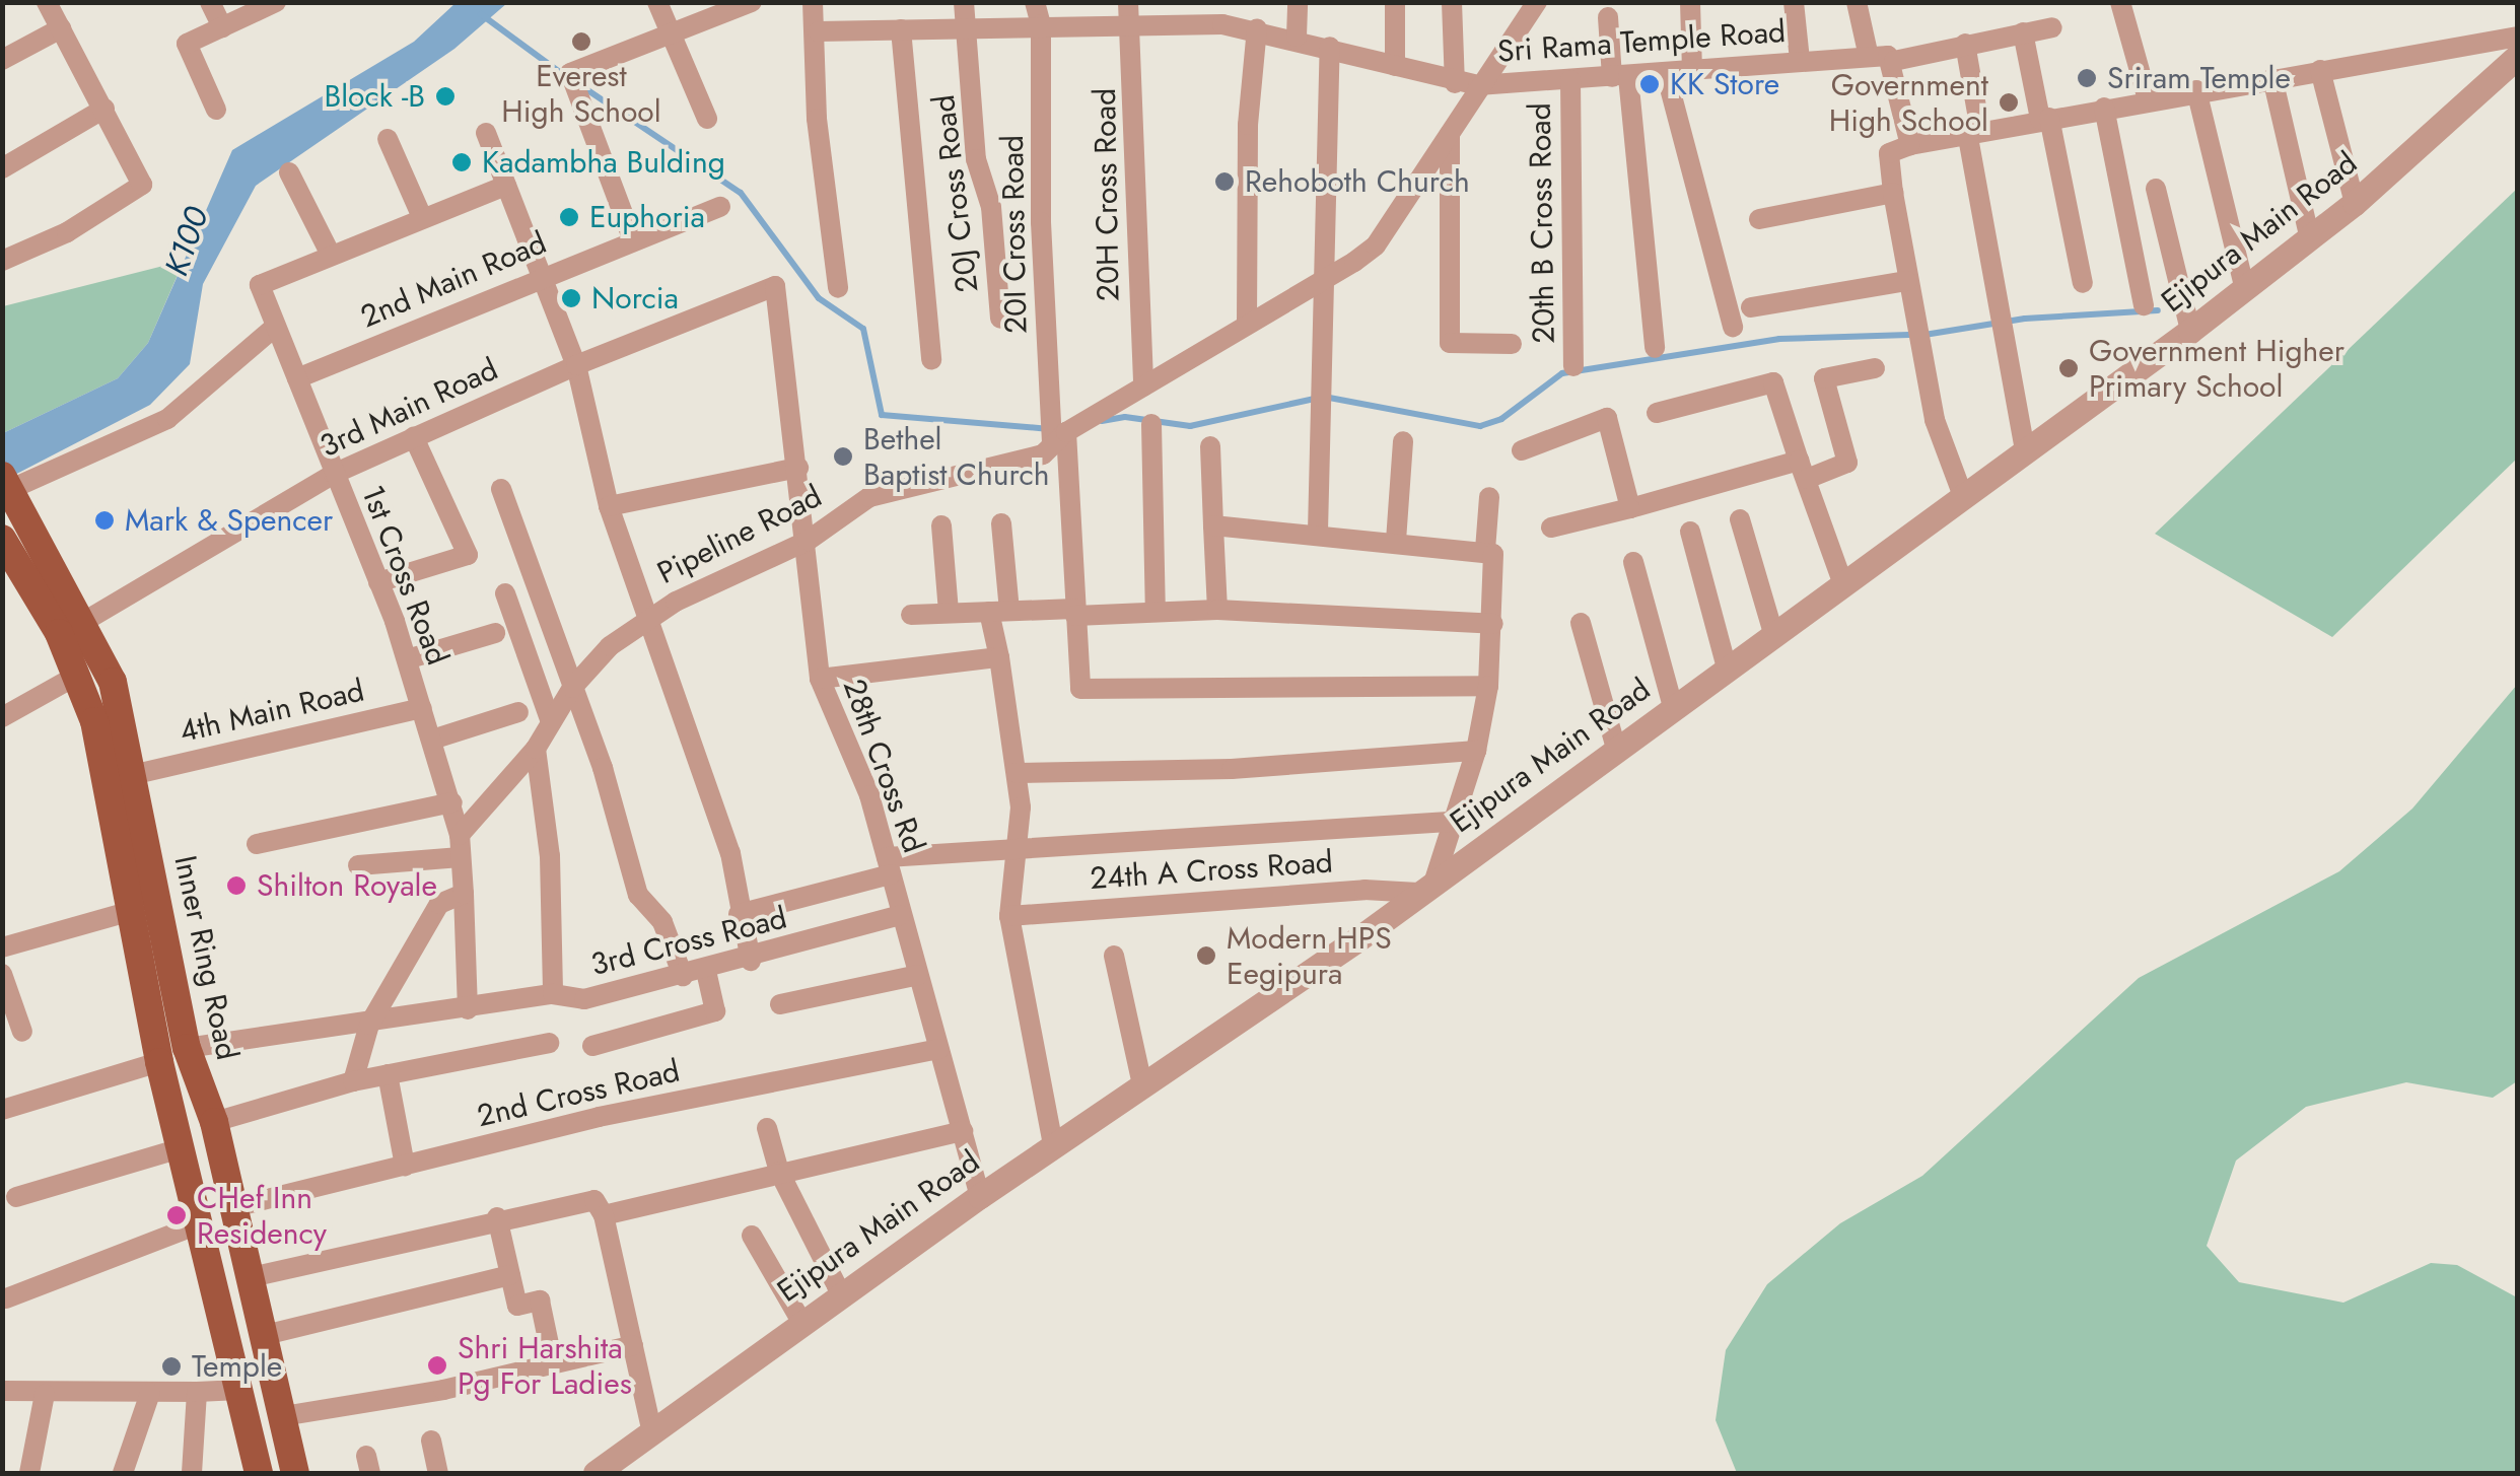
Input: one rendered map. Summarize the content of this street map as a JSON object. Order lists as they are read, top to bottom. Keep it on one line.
{"streets":{"main road":["Inner Ring Road"],"street":["Sri Rama Temple Road","20J Cross Road","20H Cross Road","20th B Cross Road","Ejipura Main Road","20I Cross Road","2nd Main Road","3rd Main Road","Pipeline Road","1st Cross Road","4th Main Road","28th Cross Rd","24th A Cross Road","3rd Cross Road","2nd Cross Road"]},"crossings":[["Sri Rama Temple Road","20J Cross Road"],["Sri Rama Temple Road","20H Cross Road"],["Sri Rama Temple Road","20th B Cross Road"],["Sri Rama Temple Road","20I Cross Road"],["Sri Rama Temple Road","Pipeline Road"],["20H Cross Road","Pipeline Road"],["Ejipura Main Road","28th Cross Rd"],["Ejipura Main Road","24th A Cross Road"],["20I Cross Road","Pipeline Road"],["2nd Main Road","1st Cross Road"],["3rd Main Road","1st Cross Road"],["3rd Main Road","28th Cross Rd"],["3rd Main Road","Inner Ring Road"],["Pipeline Road","1st Cross Road"],["Pipeline Road","28th Cross Rd"],["1st Cross Road","4th Main Road"],["4th Main Road","Inner Ring Road"],["28th Cross Rd","3rd Cross Road"],["28th Cross Rd","2nd Cross Road"],["3rd Cross Road","Inner Ring Road"],["Inner Ring Road","2nd Cross Road"]],"water":["K100"],"places":["Everest High School","Sriram Temple","KK Store","Block -B","Government High School","Kadambha Bulding","Rehoboth Church","Euphoria","Norcia","Government Higher Primary School","Bethel Baptist Church","Mark & Spencer","Shilton Royale","Modern HPS Eegipura","CHef Inn Residency","Shri Harshita Pg For Ladies","Temple"]}
